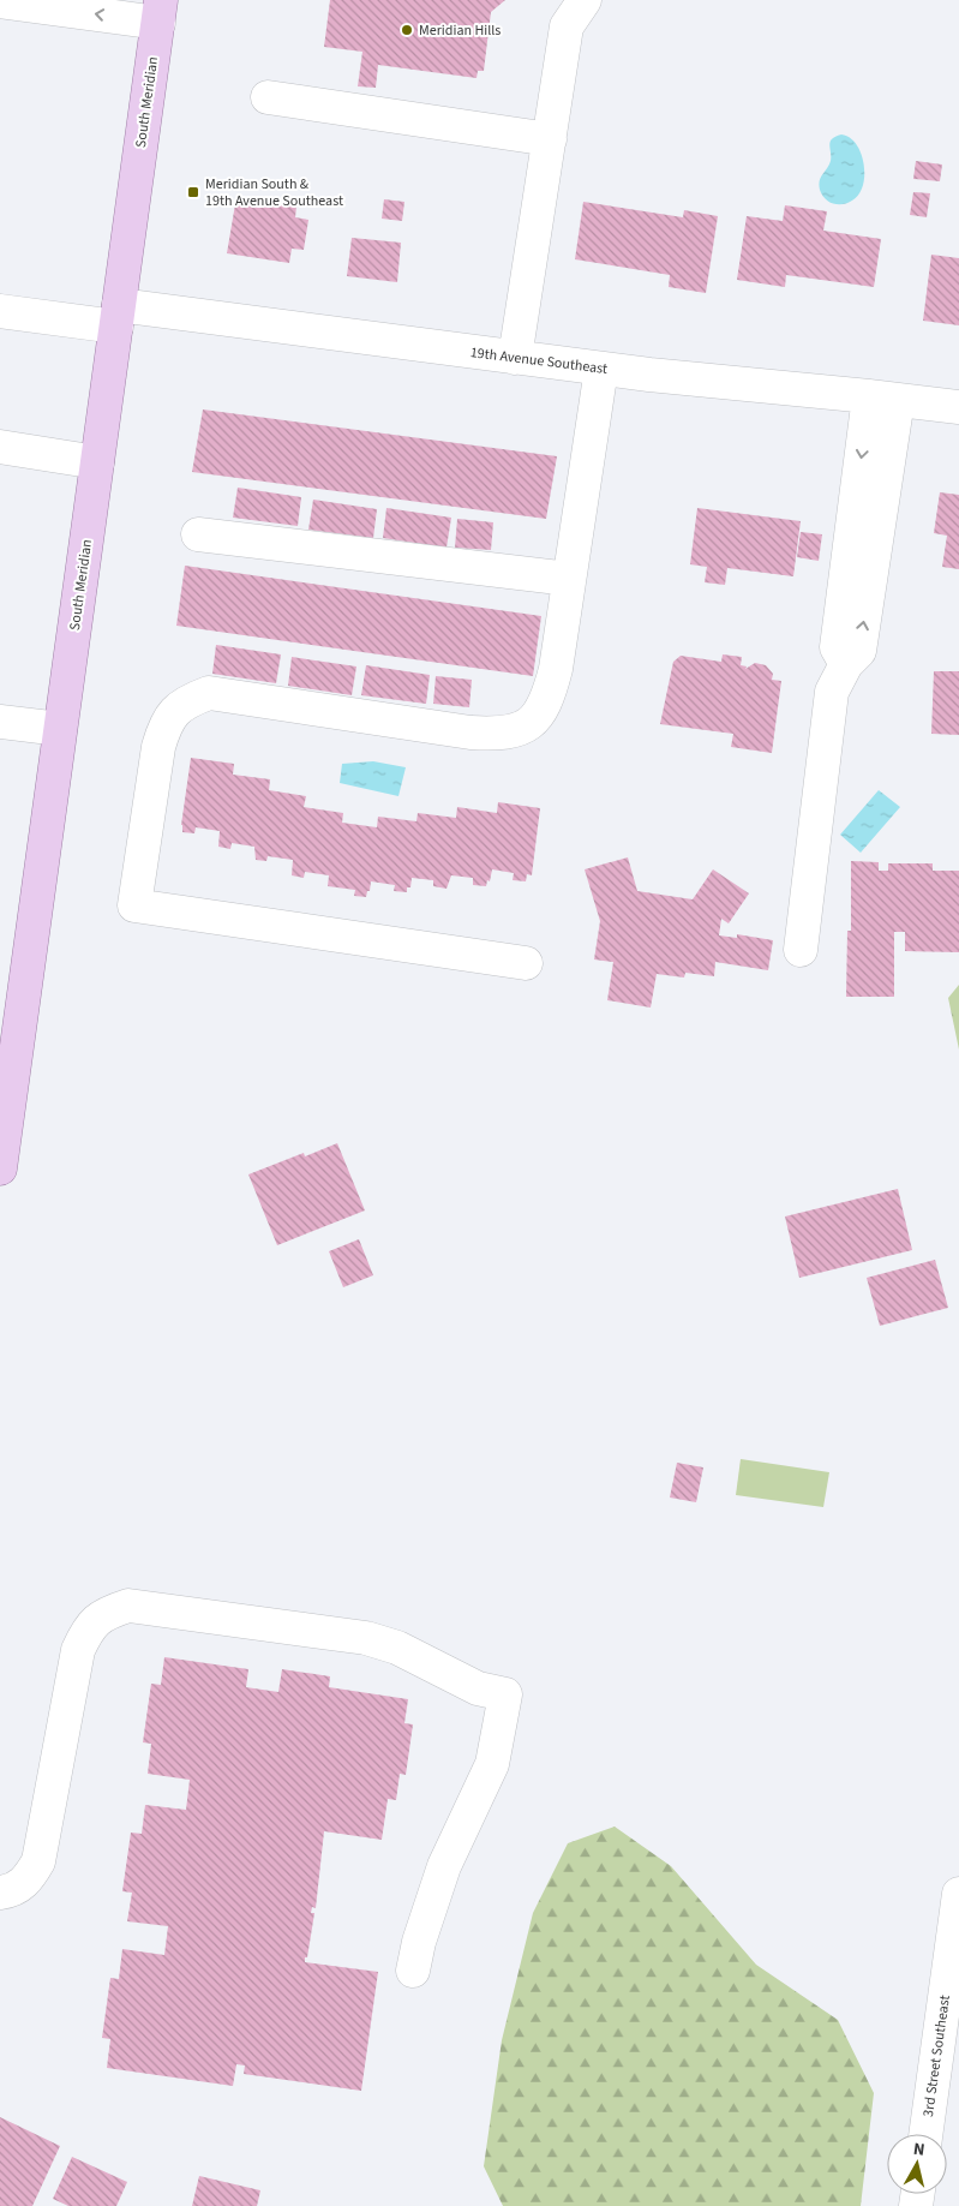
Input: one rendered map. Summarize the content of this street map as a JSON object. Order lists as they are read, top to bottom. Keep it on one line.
{"streets":{"main road":["South Meridian"],"street":["19th Avenue Southeast","3rd Street Southeast"]},"crossings":[["South Meridian","19th Avenue Southeast"]],"places":{"other":["Meridian Hills"],"transit":["Meridian South & 19th Avenue Southeast"]},"north":"top"}
